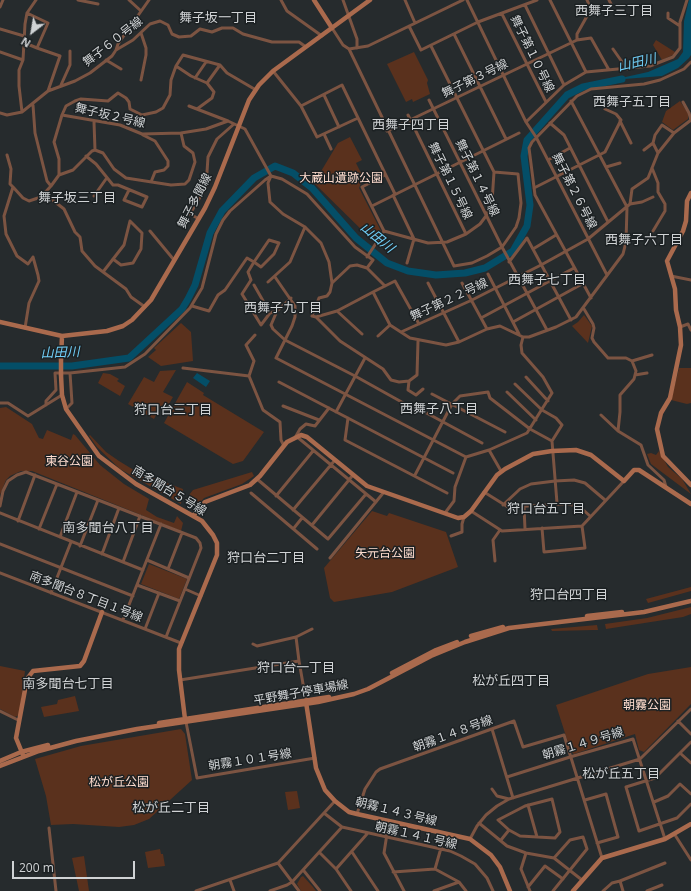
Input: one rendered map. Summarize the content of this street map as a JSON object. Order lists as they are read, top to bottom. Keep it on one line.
{"streets":{"street":["舞子６０号線","舞子第１０号線","舞子第３号線","舞子坂２号線","舞子第１４号線","舞子第１５号線","舞子第２６号線","舞子多聞線","舞子第２２号線","南多聞台５号線","南多聞台８丁目１号線","平野舞子停車場線","朝霧１４８号線","朝霧１４９号線","朝霧１０１号線","朝霧１４３号線","朝霧１４１号線"]},"crossings":[["舞子６０号線","舞子多聞線"],["舞子第１０号線","舞子第３号線"],["舞子第３号線","舞子第１４号線"],["舞子第３号線","舞子第１５号線"],["舞子第３号線","舞子第２６号線"],["舞子第１４号線","舞子第２２号線"],["舞子第２６号線","舞子第２２号線"],["舞子多聞線","南多聞台５号線"],["南多聞台５号線","南多聞台８丁目１号線"],["南多聞台５号線","平野舞子停車場線"],["南多聞台５号線","朝霧１０１号線"],["平野舞子停車場線","朝霧１０１号線"],["平野舞子停車場線","朝霧１４３号線"],["朝霧１４８号線","朝霧１４９号線"],["朝霧１４８号線","朝霧１４３号線"],["朝霧１０１号線","朝霧１４３号線"]],"districts":["西舞子三丁目","舞子坂一丁目","西舞子五丁目","西舞子四丁目","舞子坂三丁目","西舞子六丁目","西舞子七丁目","西舞子九丁目","西舞子八丁目","狩口台三丁目","狩口台五丁目","南多聞台八丁目","狩口台二丁目","狩口台四丁目","狩口台一丁目","松が丘四丁目","南多聞台七丁目","松が丘五丁目","松が丘二丁目"],"water":["山田川"],"parks":["大蔵山遺跡公園","東谷公園","矢元台公園","朝霧公園","松が丘公園"],"scale_bar":"200 m","north":"bottom left"}
